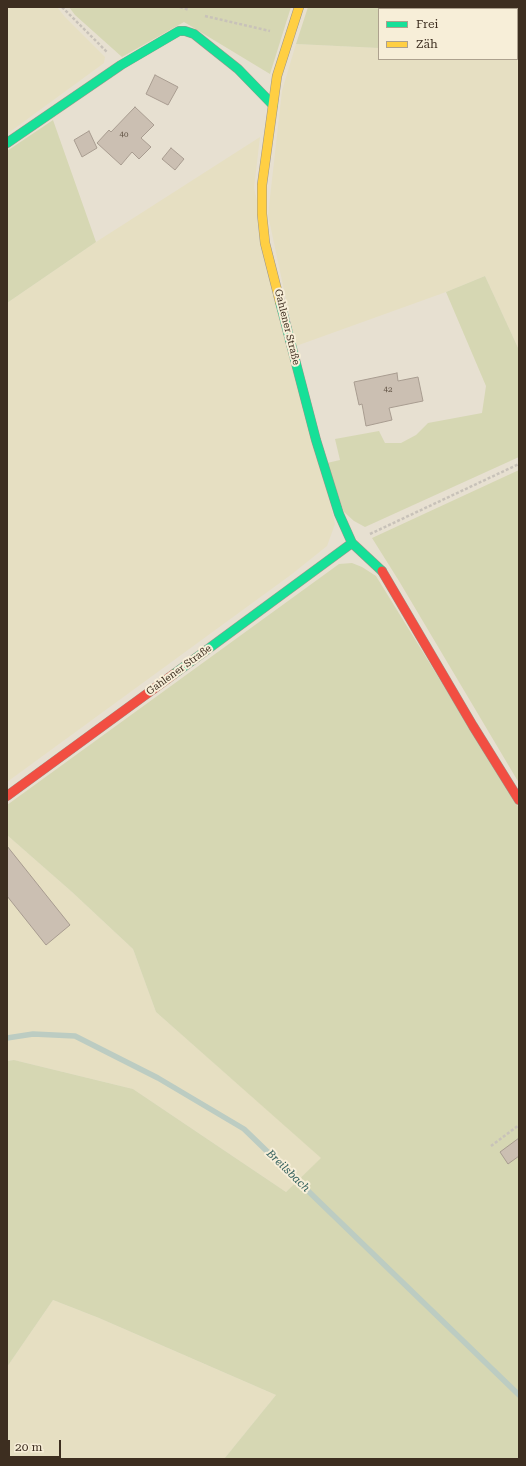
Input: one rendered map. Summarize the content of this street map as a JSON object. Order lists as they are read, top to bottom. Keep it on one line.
{"streets":{"street":["Gahlener Straße"]},"water":["Breilsbach"],"house_numbers":["40","42"],"legend":["Frei","Zäh"],"scale_bar":"20 m"}
